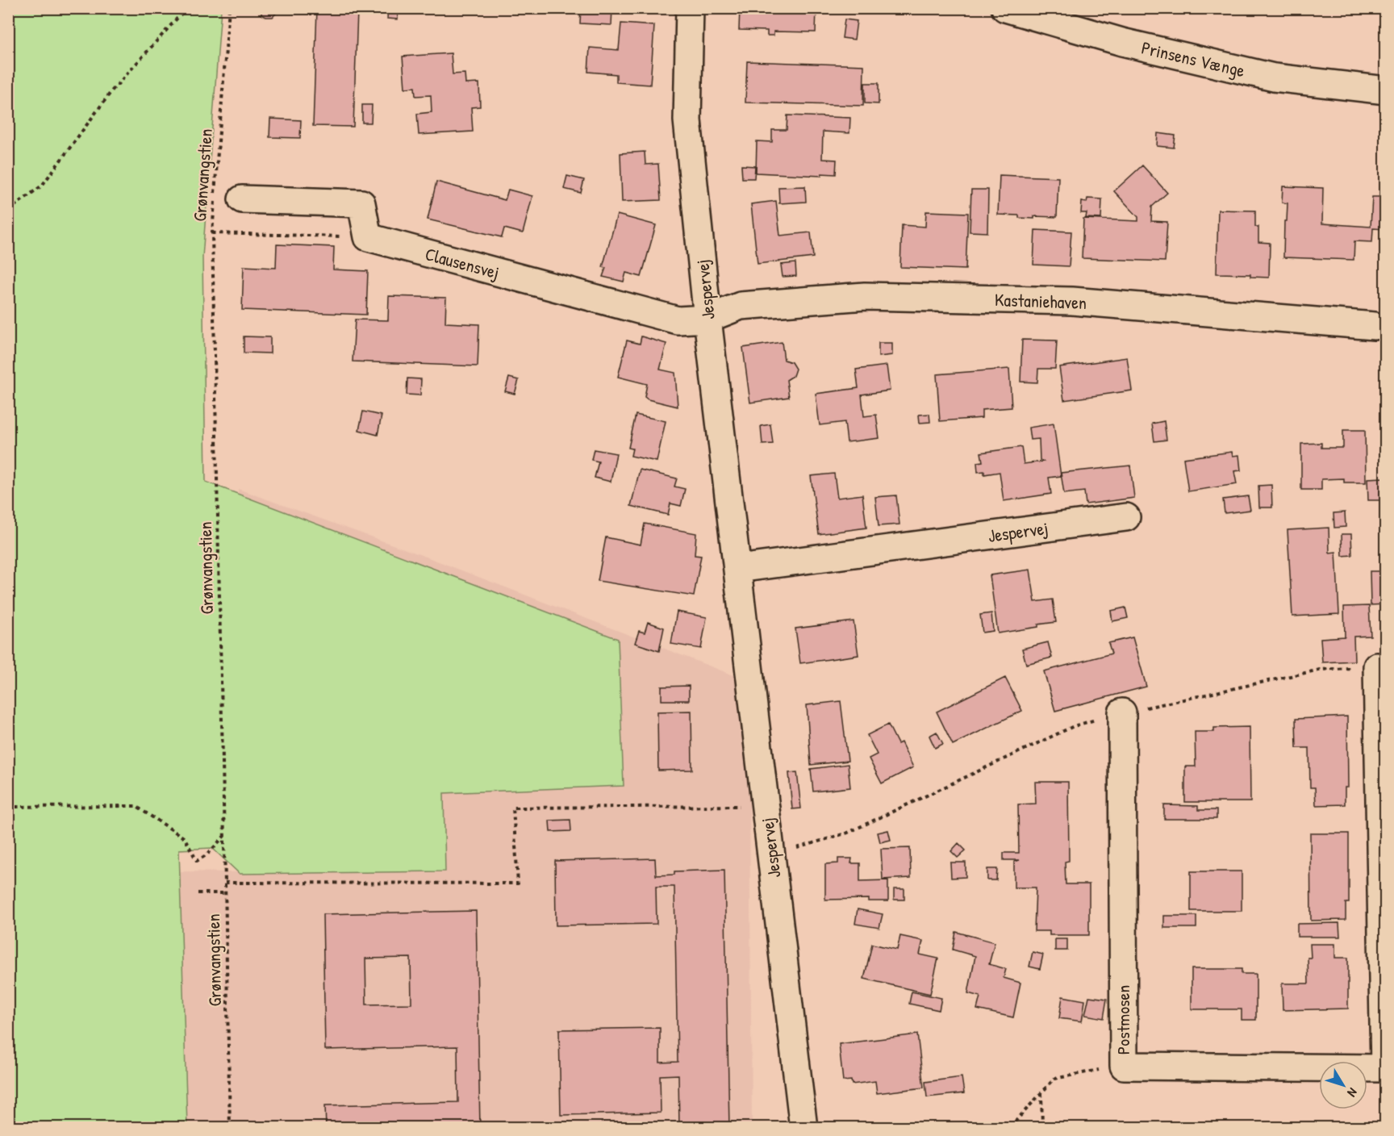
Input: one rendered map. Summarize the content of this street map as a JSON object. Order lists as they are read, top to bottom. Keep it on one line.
{"streets":{"street":["Prinsens Vænge","Clausensvej","Jespervej","Kastaniehaven","Postmosen"],"path":["Grønvangstien"]},"crossings":[["Clausensvej","Jespervej"],["Clausensvej","Kastaniehaven"],["Jespervej","Kastaniehaven"]],"north":"bottom right"}
